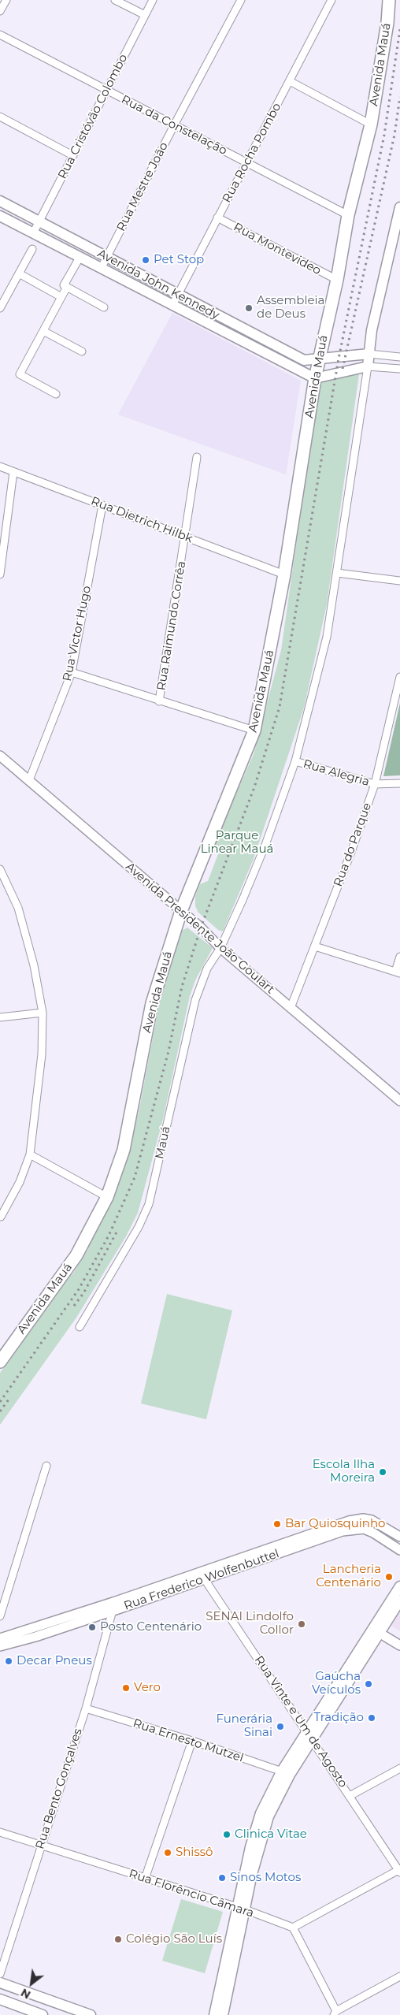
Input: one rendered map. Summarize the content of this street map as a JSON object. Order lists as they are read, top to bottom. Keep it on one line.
{"streets":{"main road":["Avenida Mauá","Avenida John Kennedy"],"street":["Rua Cristóvão Colombo","Rua da Constelação","Rua Rocha Pombo","Rua Mestre João","Rua Montevideo","Rua Dietrich Hilbk","Rua Raimundo Corrêa","Rua Victor Hugo","Rua Alegria","Rua do Parque","Avenida Presidente João Goulart","Mauá","Rua Frederico Wolfenbuttel","Rua Vinte e Um de Agosto","Rua Ernesto Mutzel","Rua Bento Gonçalves","Rua Florêncio Câmara"]},"crossings":[["Avenida Mauá","Rua da Constelação"],["Avenida Mauá","Rua Montevideo"],["Avenida Mauá","Avenida John Kennedy"],["Avenida Mauá","Rua Dietrich Hilbk"],["Avenida Mauá","Avenida Presidente João Goulart"],["Rua Cristóvão Colombo","Rua da Constelação"],["Rua Cristóvão Colombo","Avenida John Kennedy"],["Rua da Constelação","Rua Rocha Pombo"],["Rua da Constelação","Rua Mestre João"],["Rua Rocha Pombo","Rua Montevideo"],["Rua Rocha Pombo","Avenida John Kennedy"],["Rua Mestre João","Avenida John Kennedy"],["Rua Dietrich Hilbk","Rua Raimundo Corrêa"],["Rua Dietrich Hilbk","Rua Victor Hugo"],["Rua Victor Hugo","Avenida Presidente João Goulart"],["Rua Alegria","Rua do Parque"],["Rua do Parque","Avenida Presidente João Goulart"],["Avenida Presidente João Goulart","Mauá"],["Rua Frederico Wolfenbuttel","Rua Vinte e Um de Agosto"],["Rua Frederico Wolfenbuttel","Rua Bento Gonçalves"],["Rua Ernesto Mutzel","Rua Bento Gonçalves"],["Rua Bento Gonçalves","Rua Florêncio Câmara"]],"parks":["Parque Linear Mauá"],"places":["Pet Stop","Assembleia de Deus","Escola Ilha Moreira","Bar Quiosquinho","Lancheria Centenário","SENAI Lindolfo Collor","Posto Centenário","Decar Pneus","Gaúcha Veículos","Vero","Tradição","Funerária Sinai","Clinica Vitae","Shissô","Sinos Motos","Colégio São Luís"],"north":"bottom left"}
